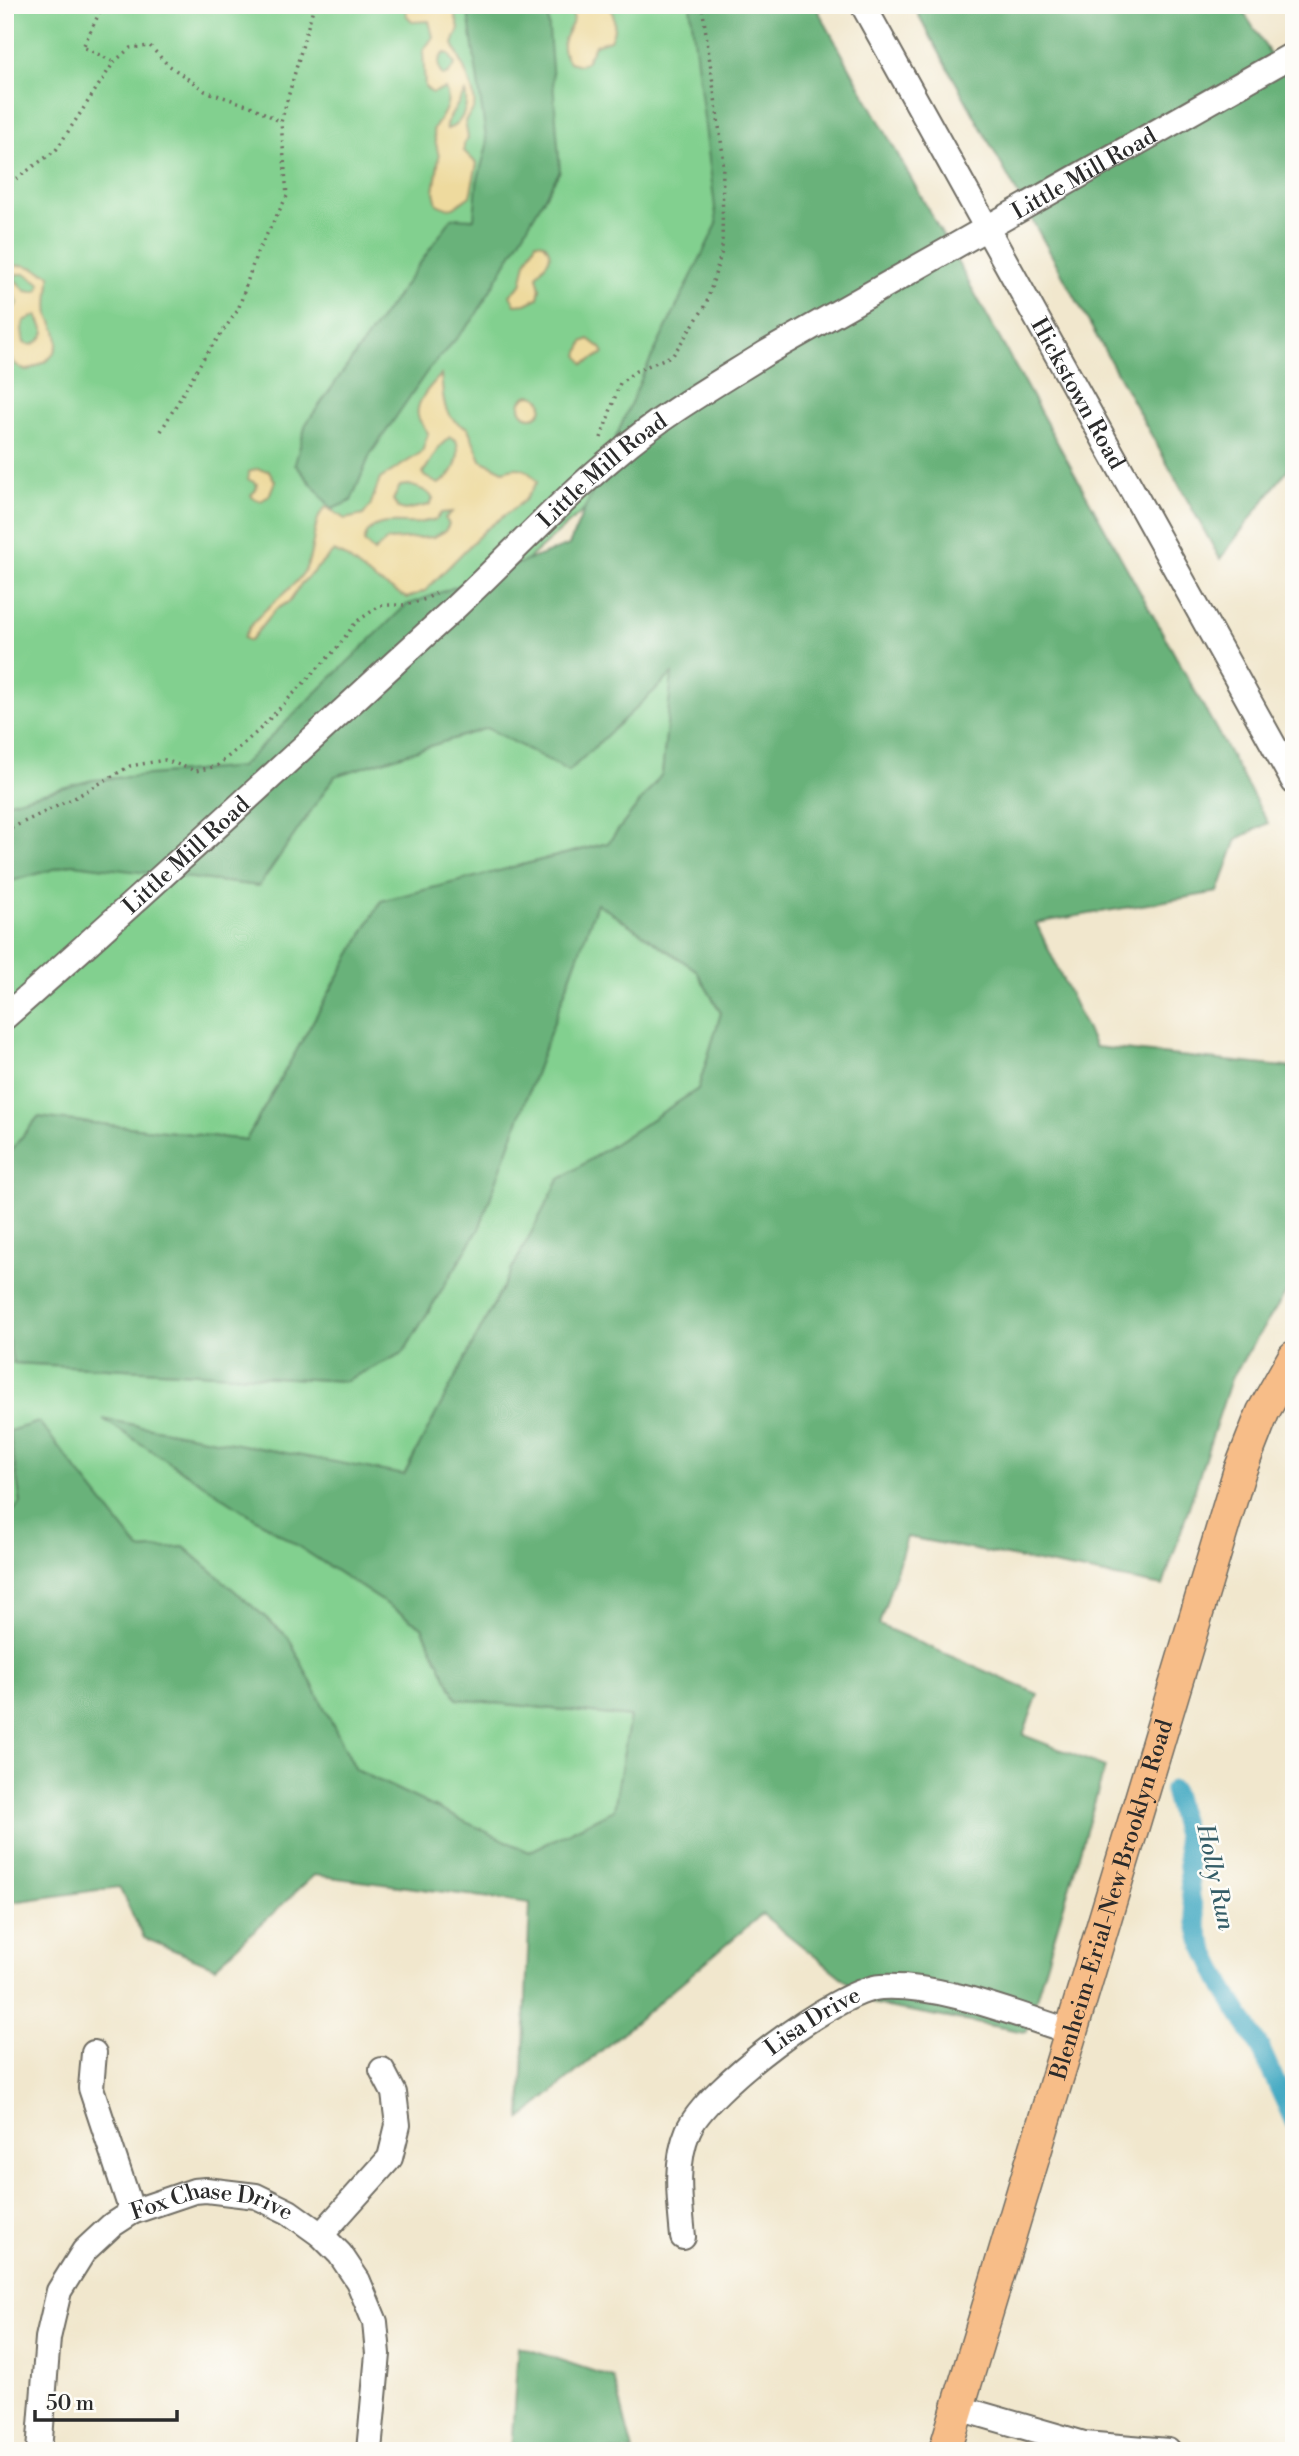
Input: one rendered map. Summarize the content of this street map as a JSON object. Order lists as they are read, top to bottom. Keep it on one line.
{"streets":{"main road":["Blenheim-Erial-New Brooklyn Road"],"street":["Little Mill Road","Hickstown Road","Lisa Drive","Fox Chase Drive"]},"crossings":[["Little Mill Road","Hickstown Road"],["Blenheim-Erial-New Brooklyn Road","Lisa Drive"]],"water":["Holly Run"],"scale_bar":"50 m"}
